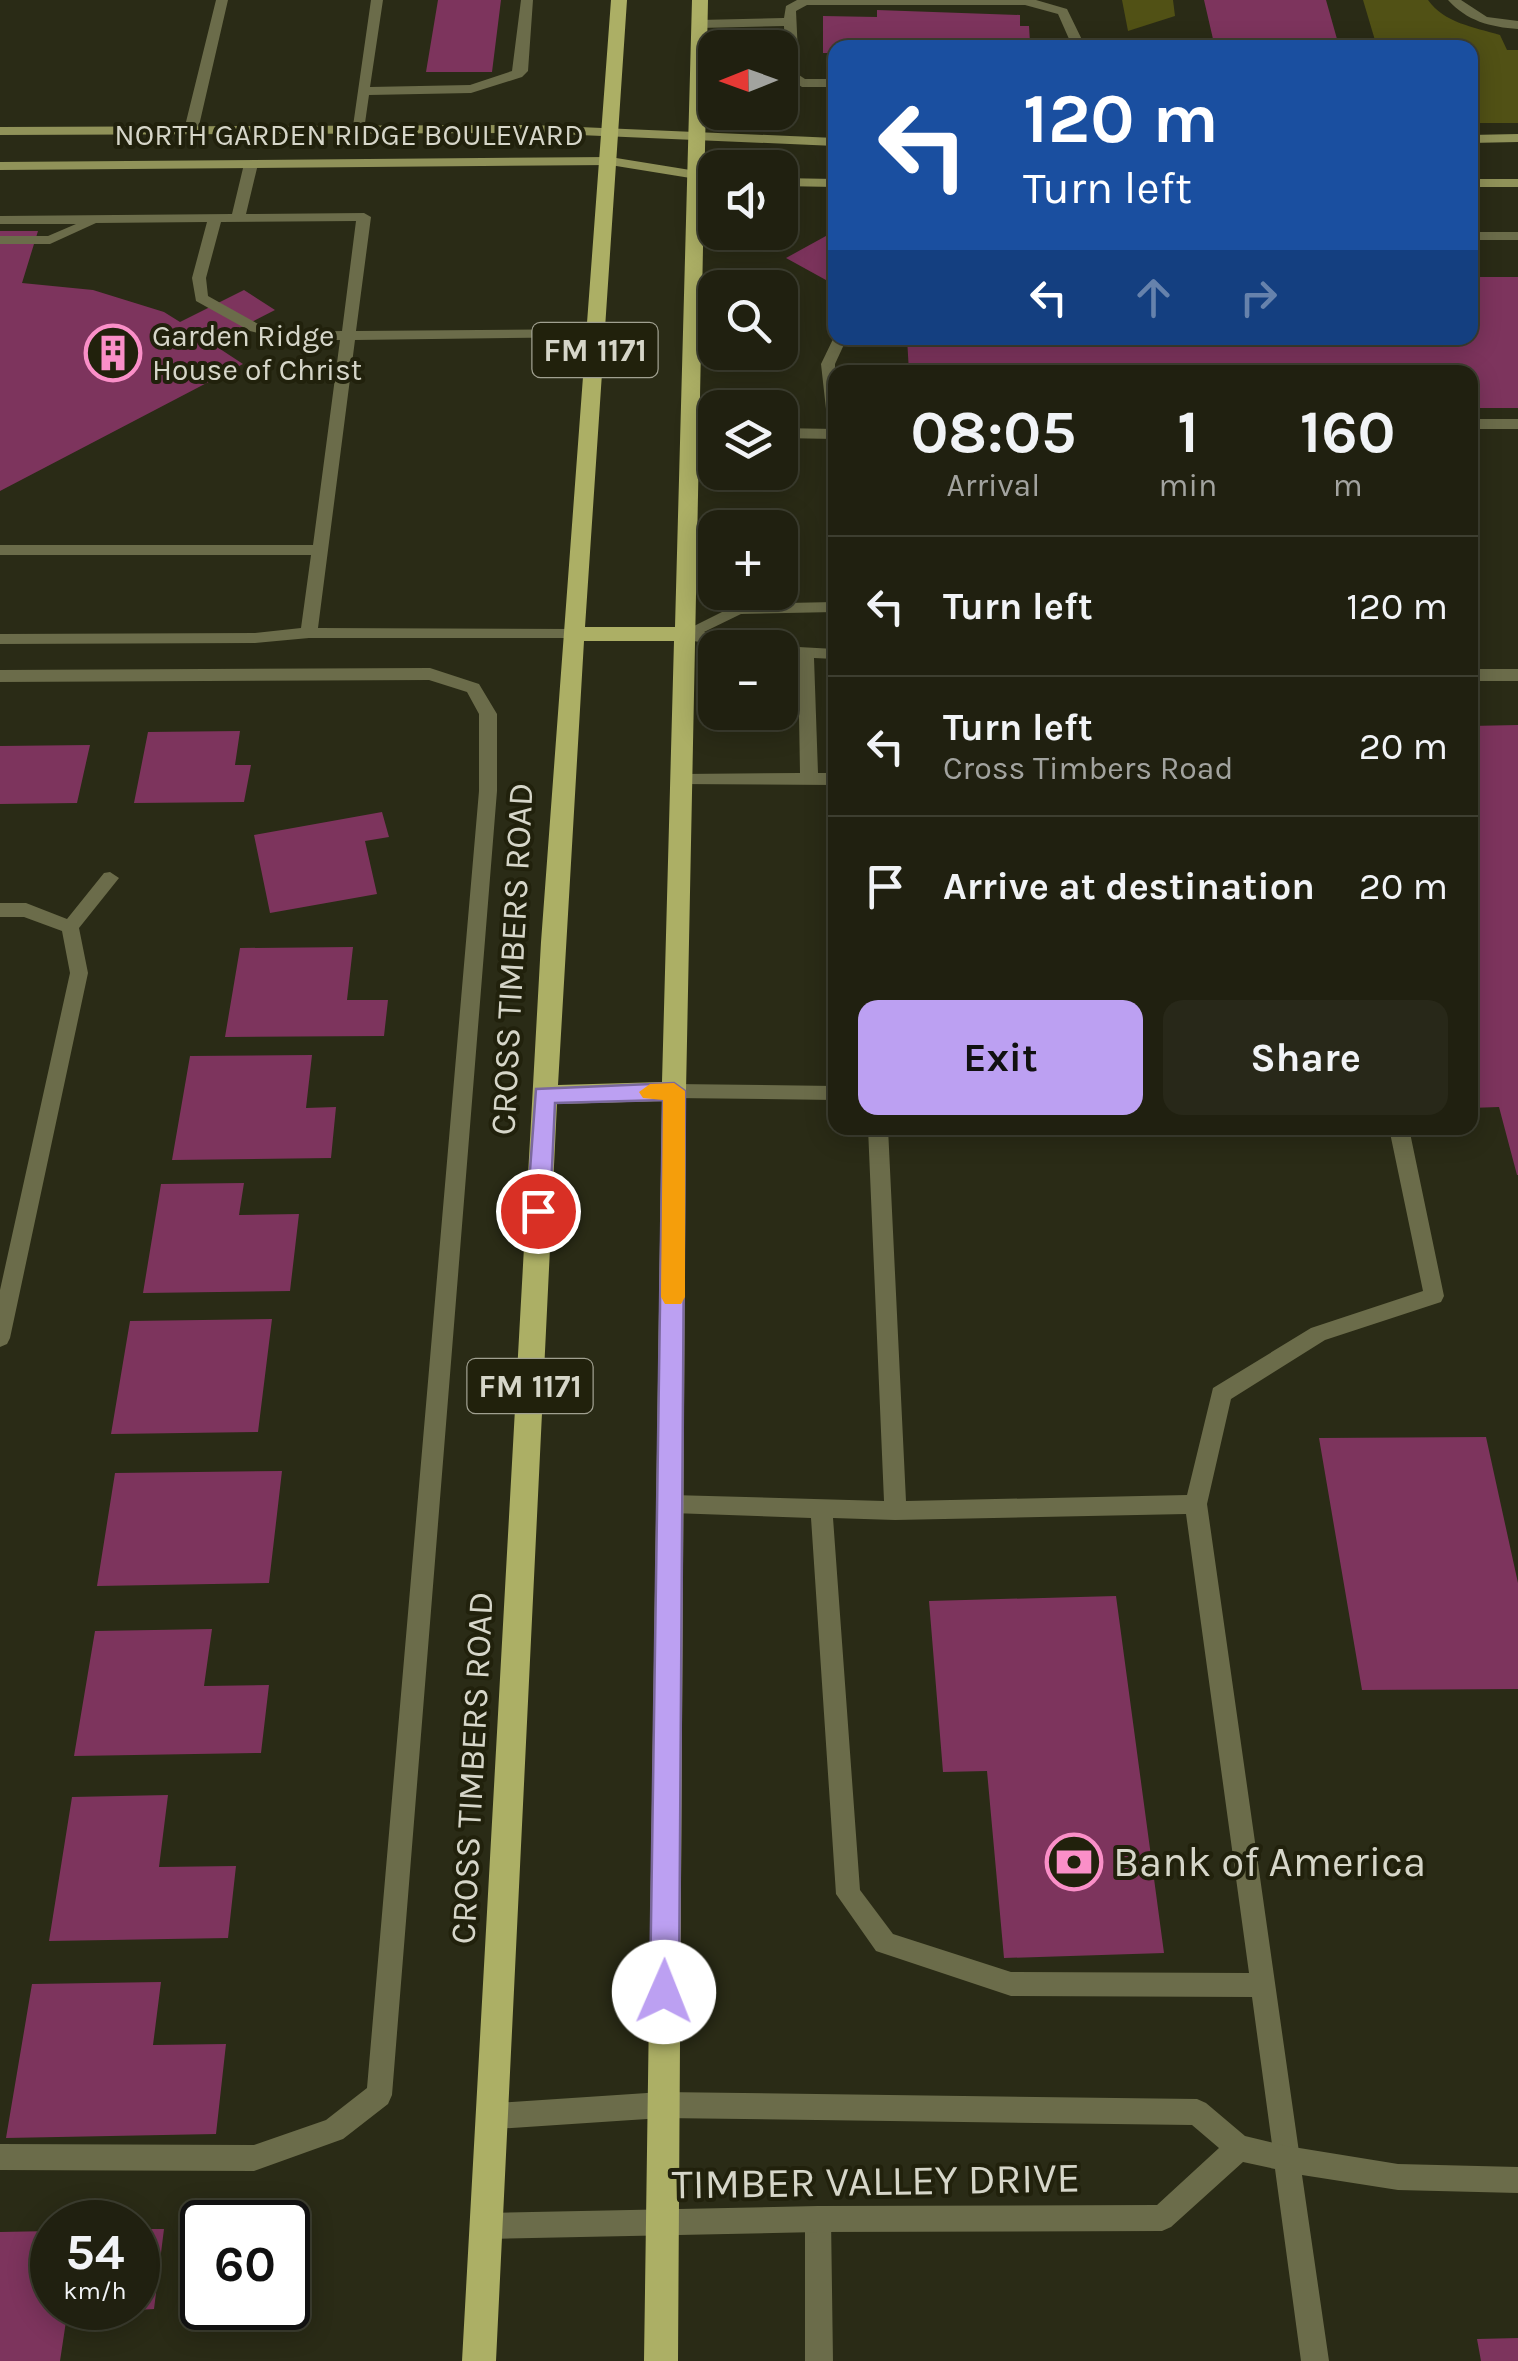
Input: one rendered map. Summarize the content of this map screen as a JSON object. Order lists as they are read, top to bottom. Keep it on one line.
{"streets":{"main road":["NORTH GARDEN RIDGE BOULEVARD","FM 1171","CROSS TIMBERS ROAD"],"street":["TIMBER VALLEY DRIVE"]},"crossings":[["NORTH GARDEN RIDGE BOULEVARD","FM 1171"],["NORTH GARDEN RIDGE BOULEVARD","CROSS TIMBERS ROAD"],["FM 1171","CROSS TIMBERS ROAD"],["FM 1171","TIMBER VALLEY DRIVE"],["CROSS TIMBERS ROAD","TIMBER VALLEY DRIVE"]],"places":{"building":["Garden Ridge House of Christ"],"bank":["Bank of America"]},"north":"left","page":{"map_buttons":["+","−"],"turn":["120 m","Turn left"],"eta":["08:05","Arrival","1","min","160","m"],"list":[{"name":"Turn left","value":"120 m"},{"name":"Turn left","note":"Cross Timbers Road","value":"20 m"},{"name":"Arrive at destination","value":"20 m"}],"buttons":["Exit","Share"],"speed":"54 km/h","limit":"60"}}
